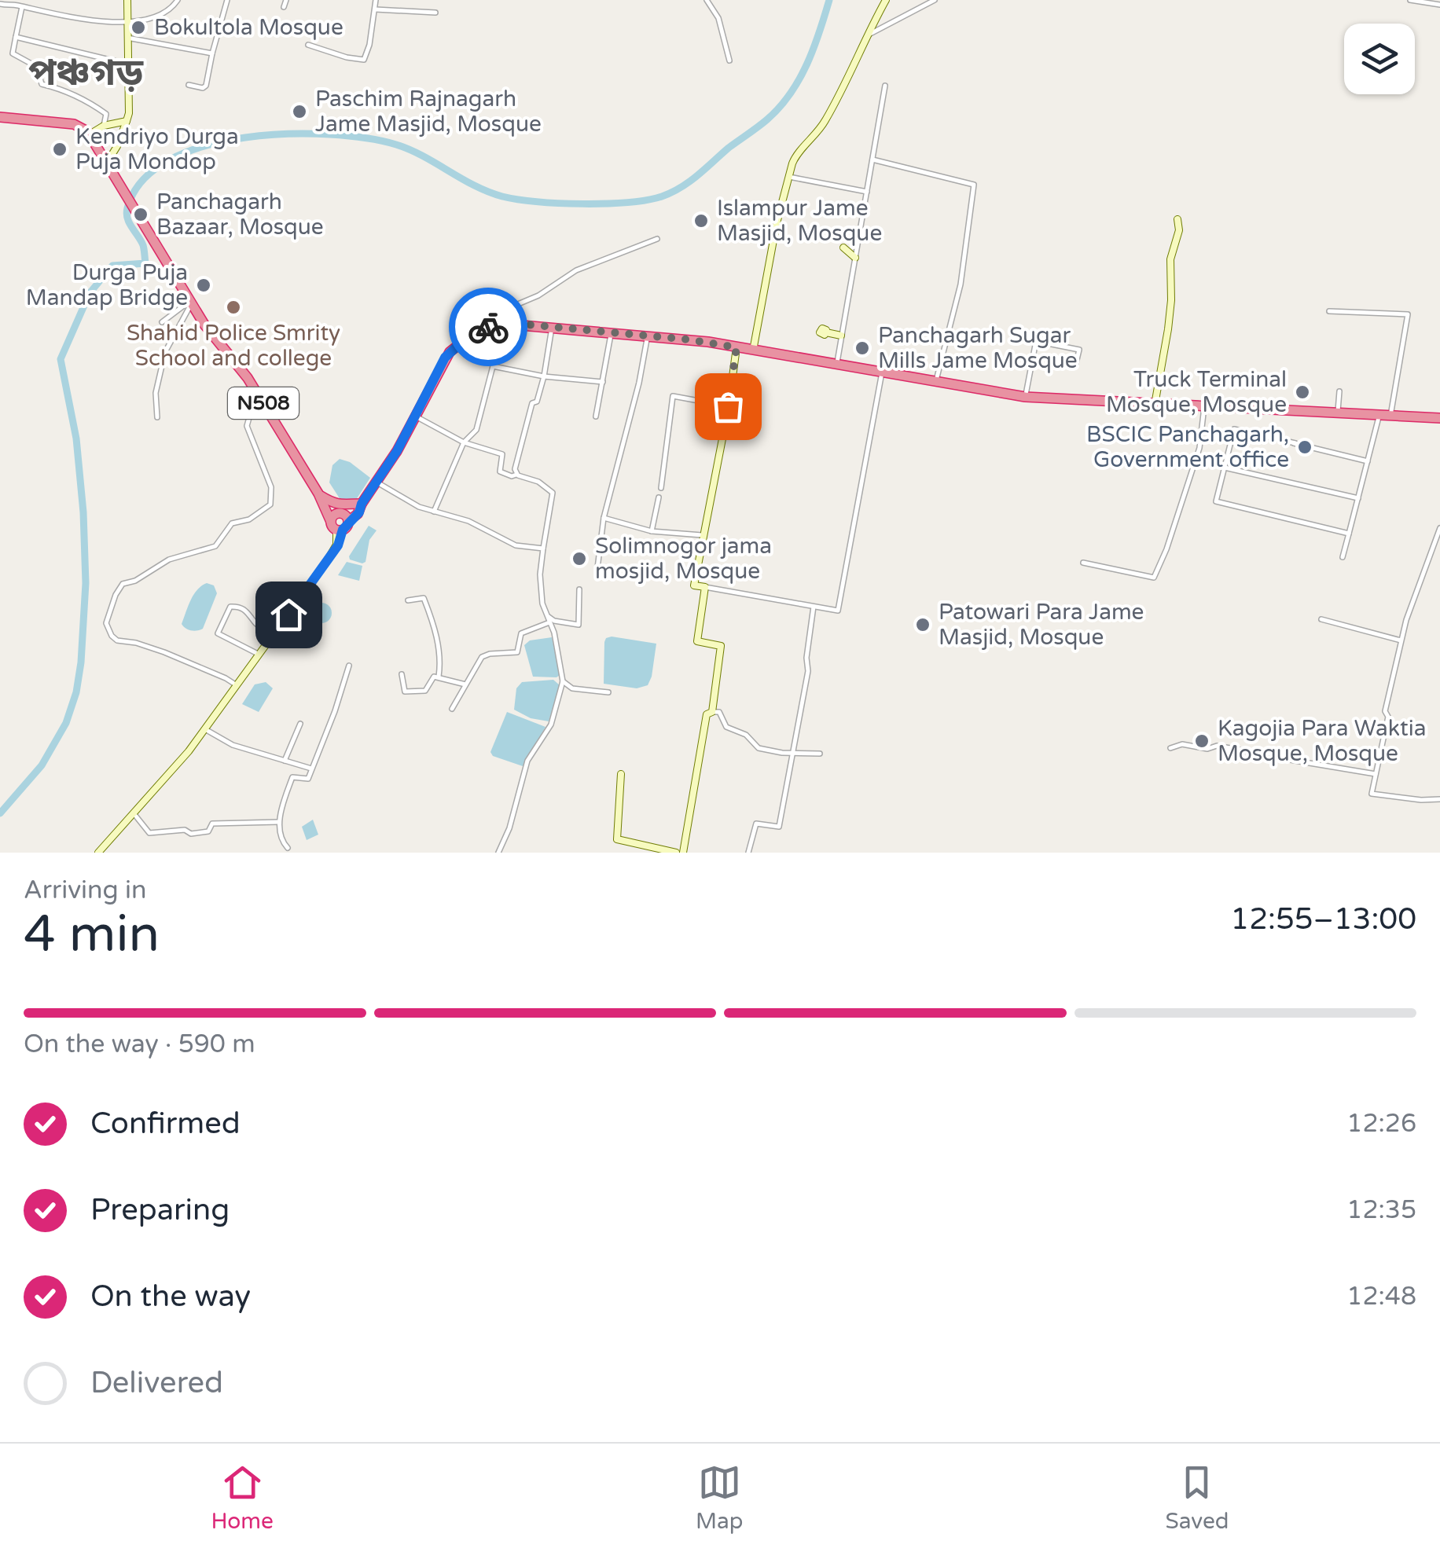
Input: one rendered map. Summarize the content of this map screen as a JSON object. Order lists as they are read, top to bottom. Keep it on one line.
{"streets":{"highway":["N508"]},"districts":["পঞ্চগড়"],"places":["Bokultola Mosque","Paschim Rajnagarh Jame Masjid, Mosque","Kendriyo Durga Puja Mondop","Panchagarh Bazaar, Mosque","Islampur Jame Masjid, Mosque","Durga Puja Mandap Bridge","Shahid Police Smrity School and college","Panchagarh Sugar Mills Jame Mosque","Truck Terminal Mosque, Mosque","BSCIC Panchagarh, Government office","Solimnogor jama mosjid, Mosque","Patowari Para Jame Masjid, Mosque","Kagojia Para Waktia Mosque, Mosque"],"page":{"heading":["4 min","Arriving in","12:55–13:00"],"bar":"On the way · 590 m","list":[["Confirmed","12:26"],["Preparing","12:35"],["On the way","12:48"],"Delivered"],"tabs":["Home","Map","Saved"]}}
